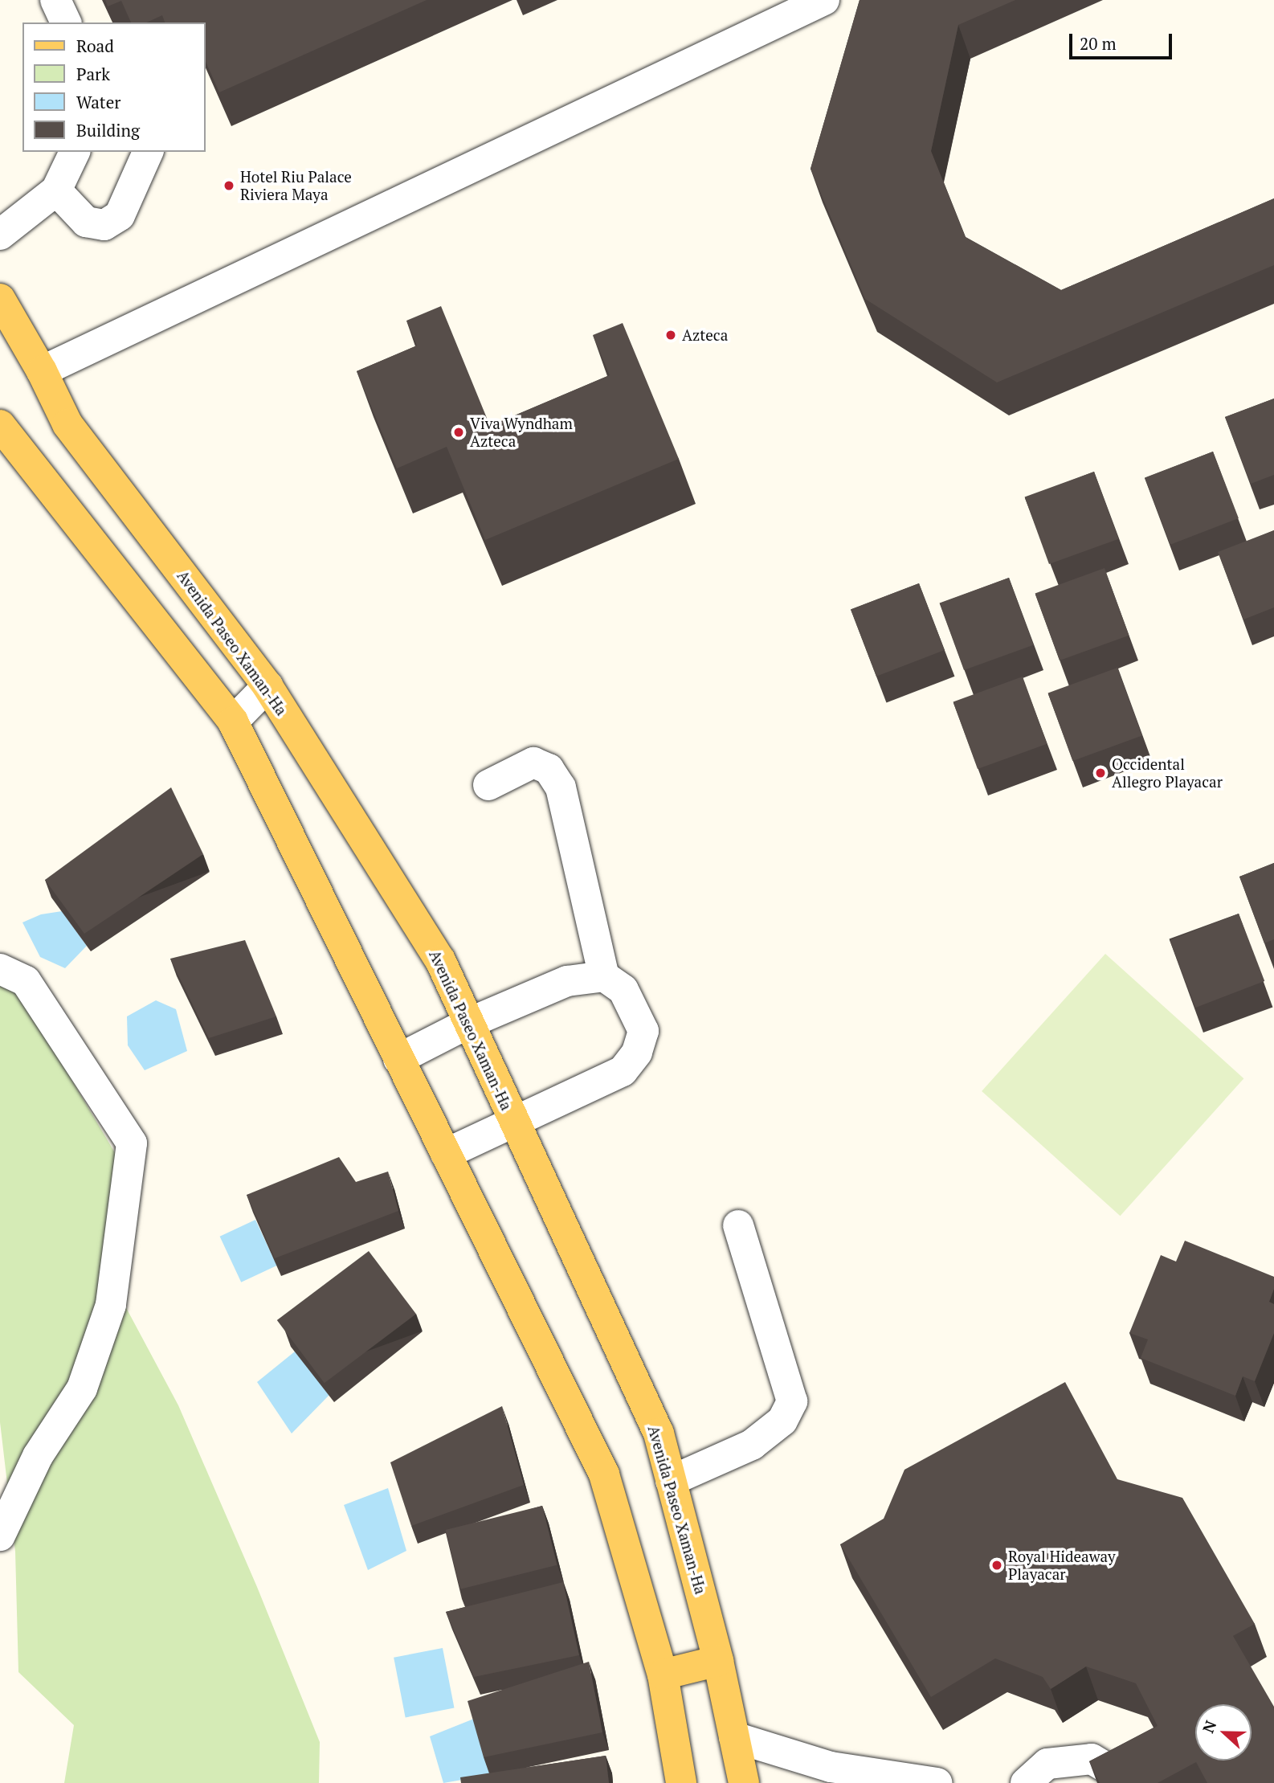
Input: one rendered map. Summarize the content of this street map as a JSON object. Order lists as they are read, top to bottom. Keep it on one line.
{"streets":{"main road":["Avenida Paseo Xaman-Ha"]},"places":["Hotel Riu Palace Riviera Maya","Azteca","Viva Wyndham Azteca","Occidental Allegro Playacar","Royal Hideaway Playacar"],"legend":["Road","Park","Water","Building"],"scale_bar":"20 m","north":"left"}
